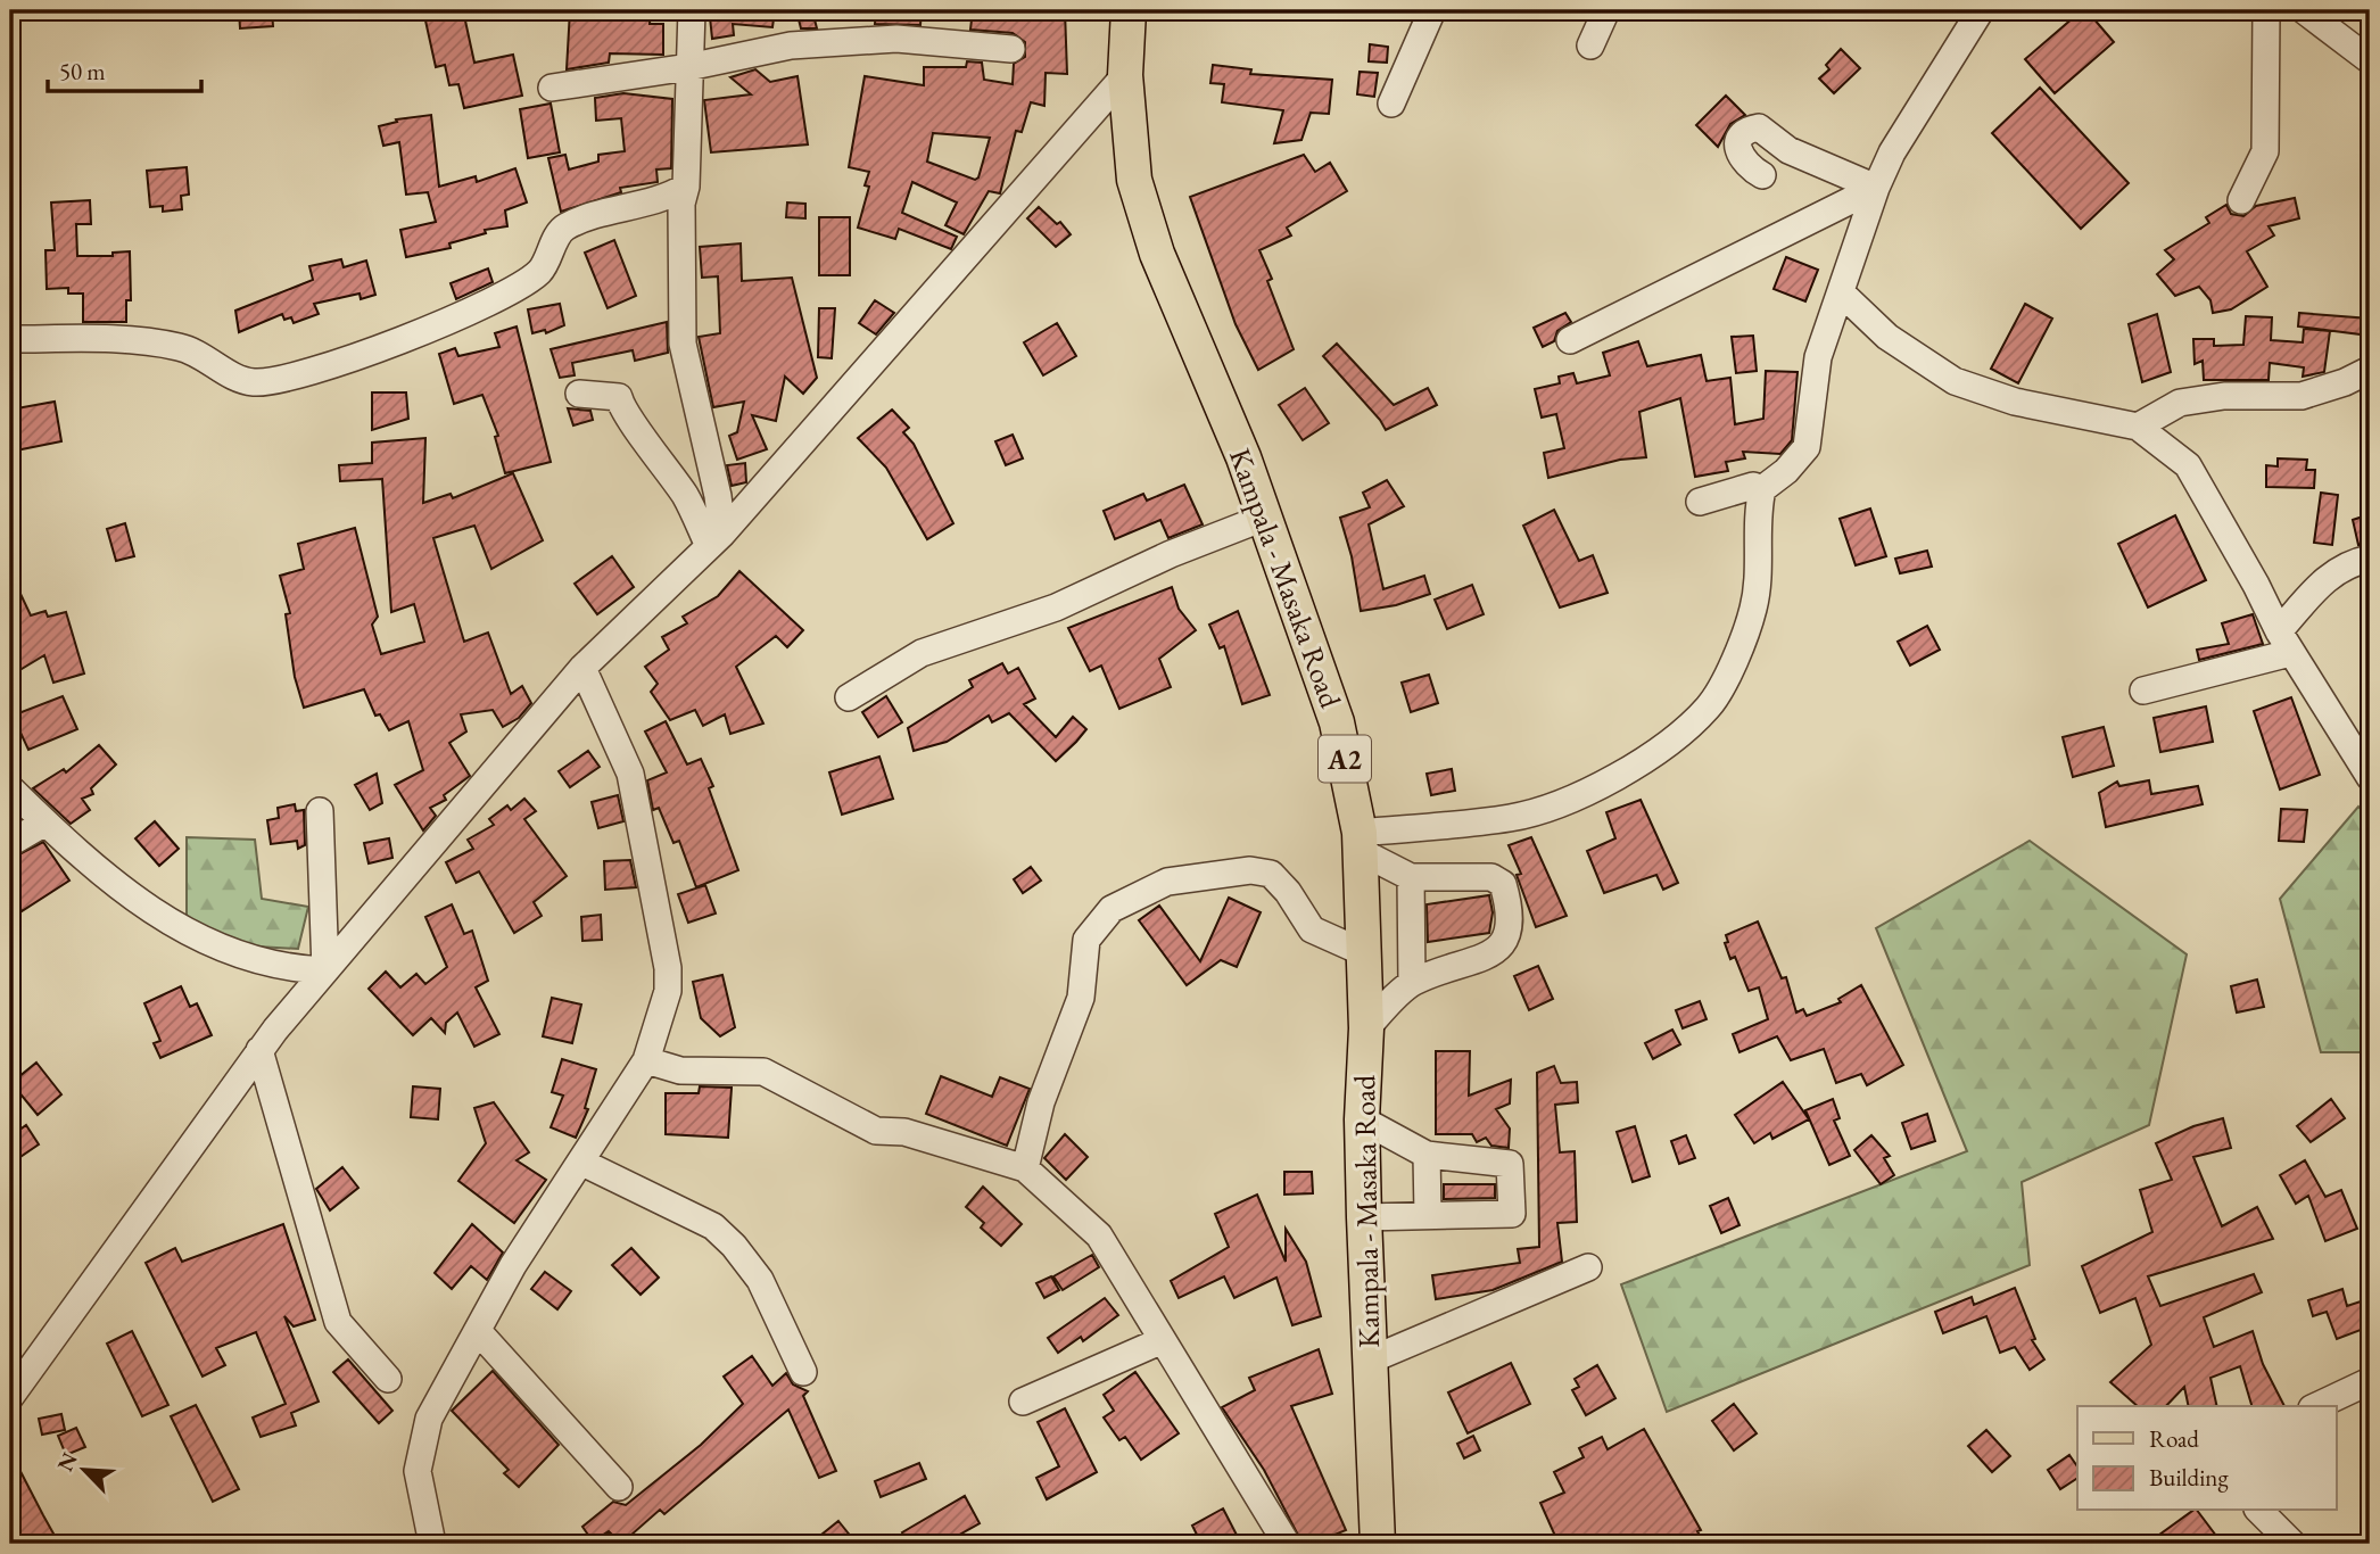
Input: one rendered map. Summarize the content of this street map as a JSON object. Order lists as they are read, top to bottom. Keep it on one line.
{"streets":{"main road":["Kampala - Masaka Road","A2"]},"legend":["Road","Building"],"scale_bar":"50 m","north":"top left"}
